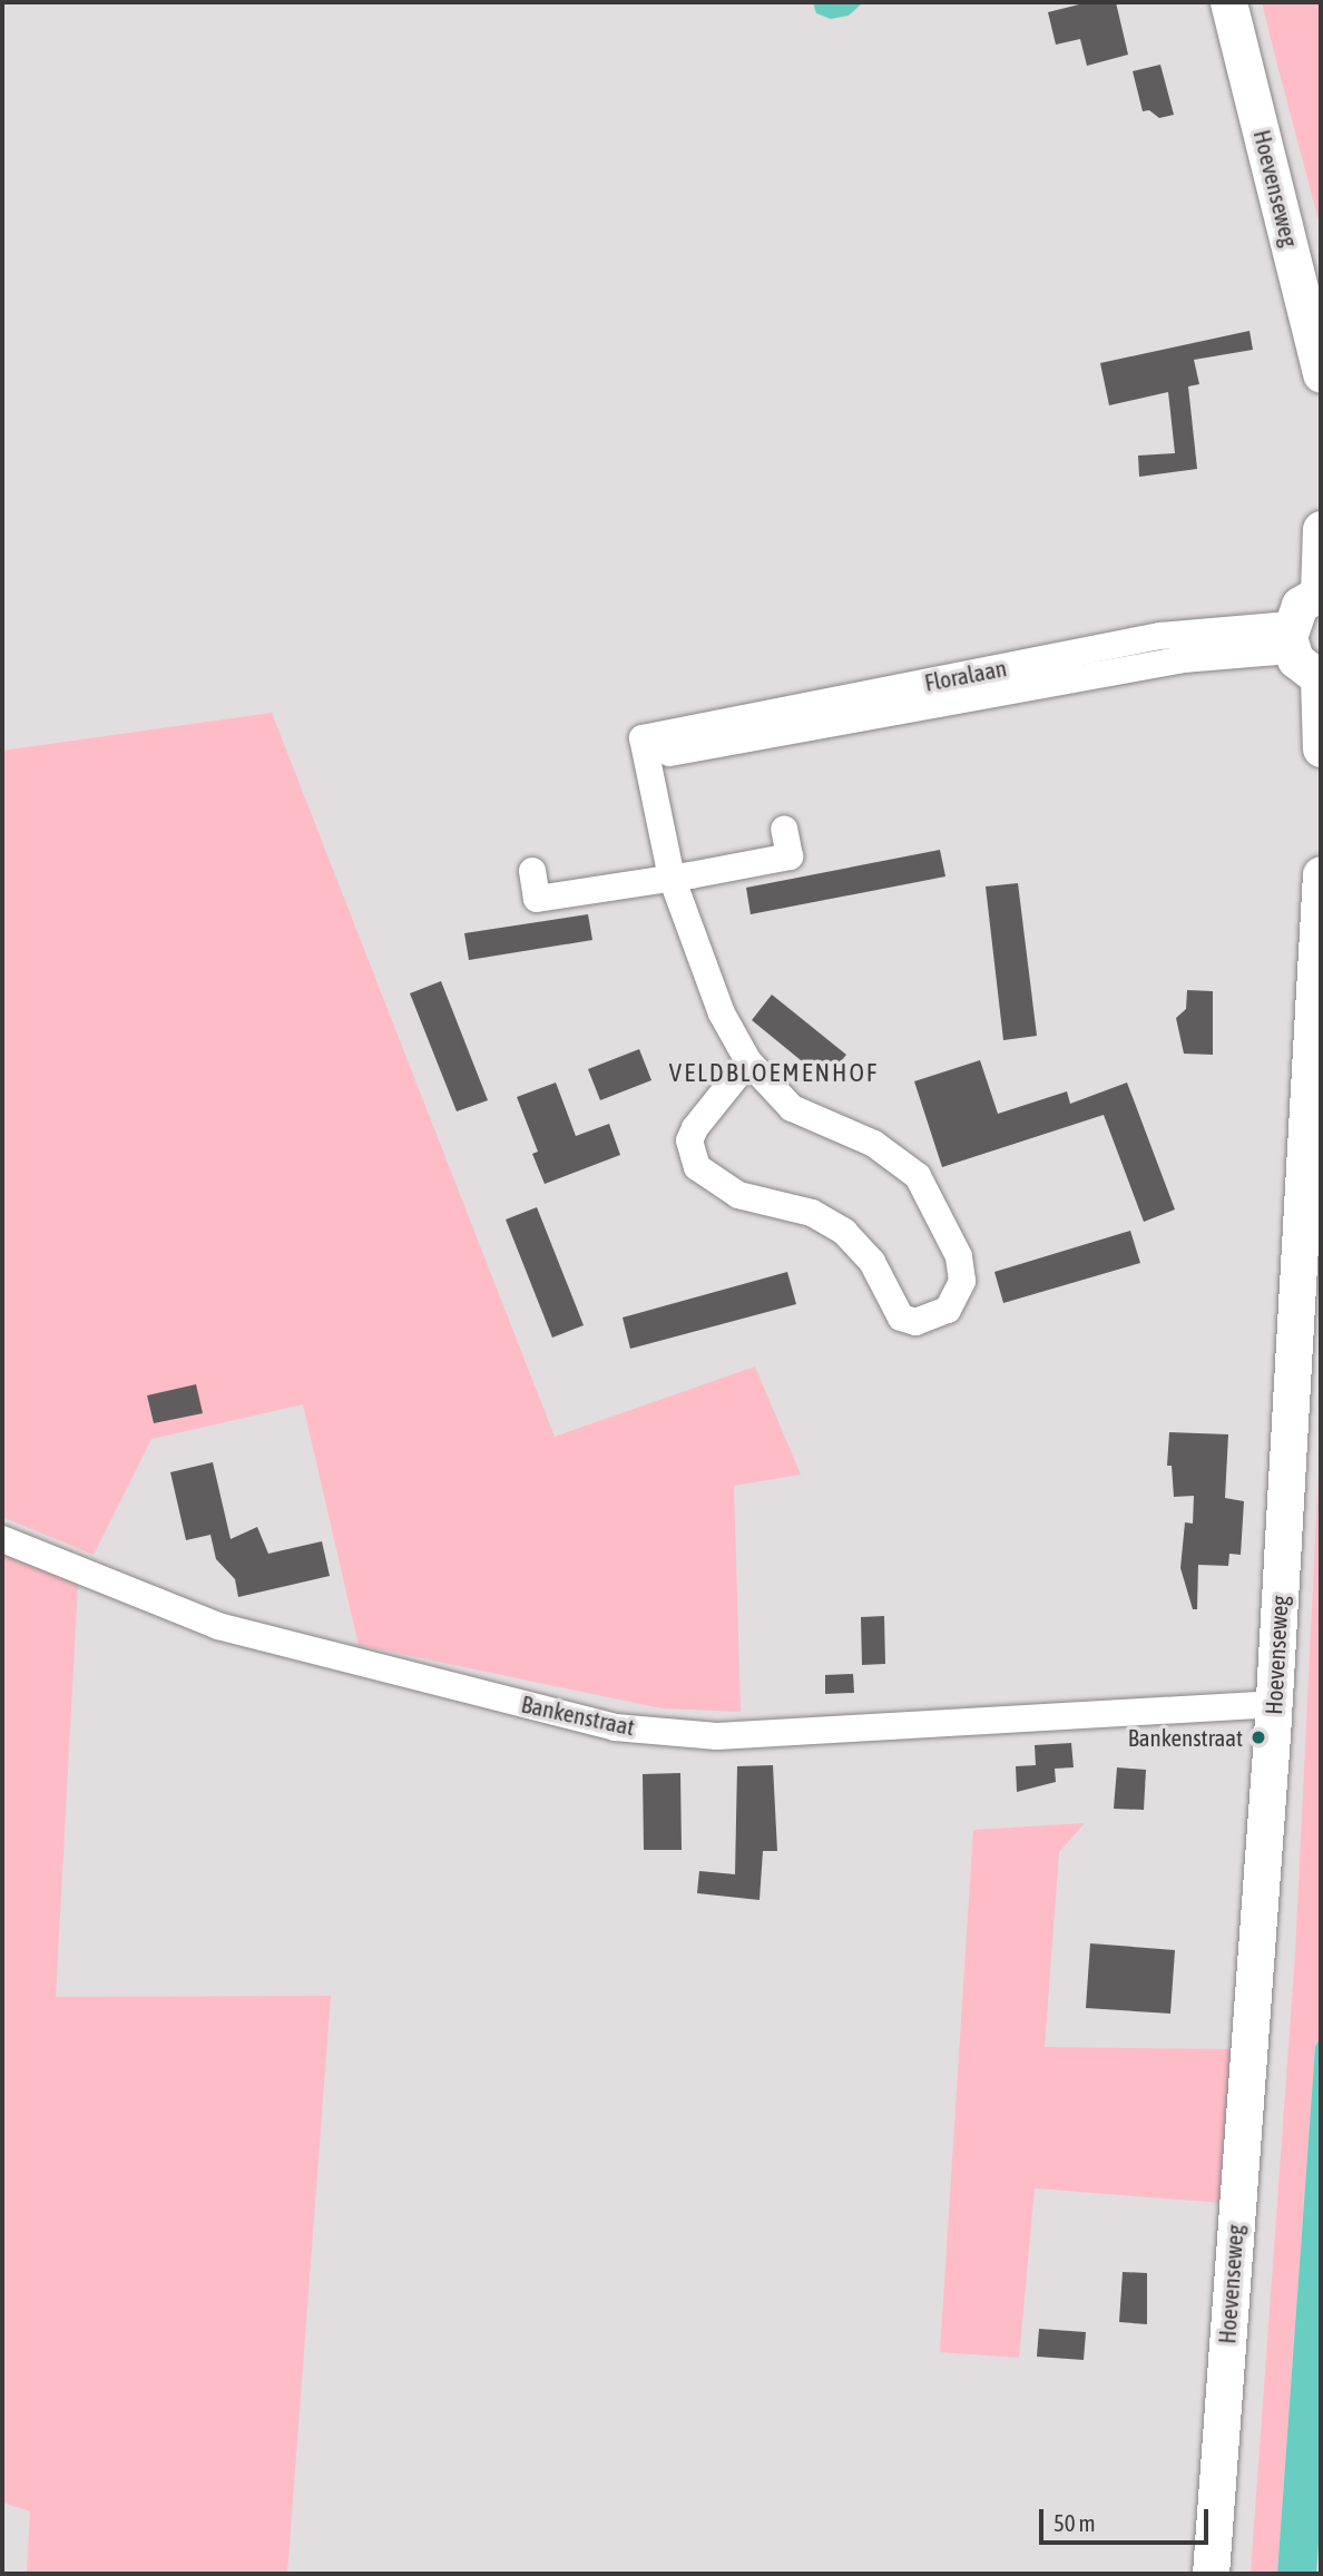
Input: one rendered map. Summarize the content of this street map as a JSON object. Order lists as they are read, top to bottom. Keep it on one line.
{"streets":{"main road":["Hoevenseweg"],"street":["Floralaan","Bankenstraat"]},"crossings":[["Hoevenseweg","Bankenstraat"]],"districts":["VELDBLOEMENHOF"],"places":["Bankenstraat"],"scale_bar":"50 m"}
